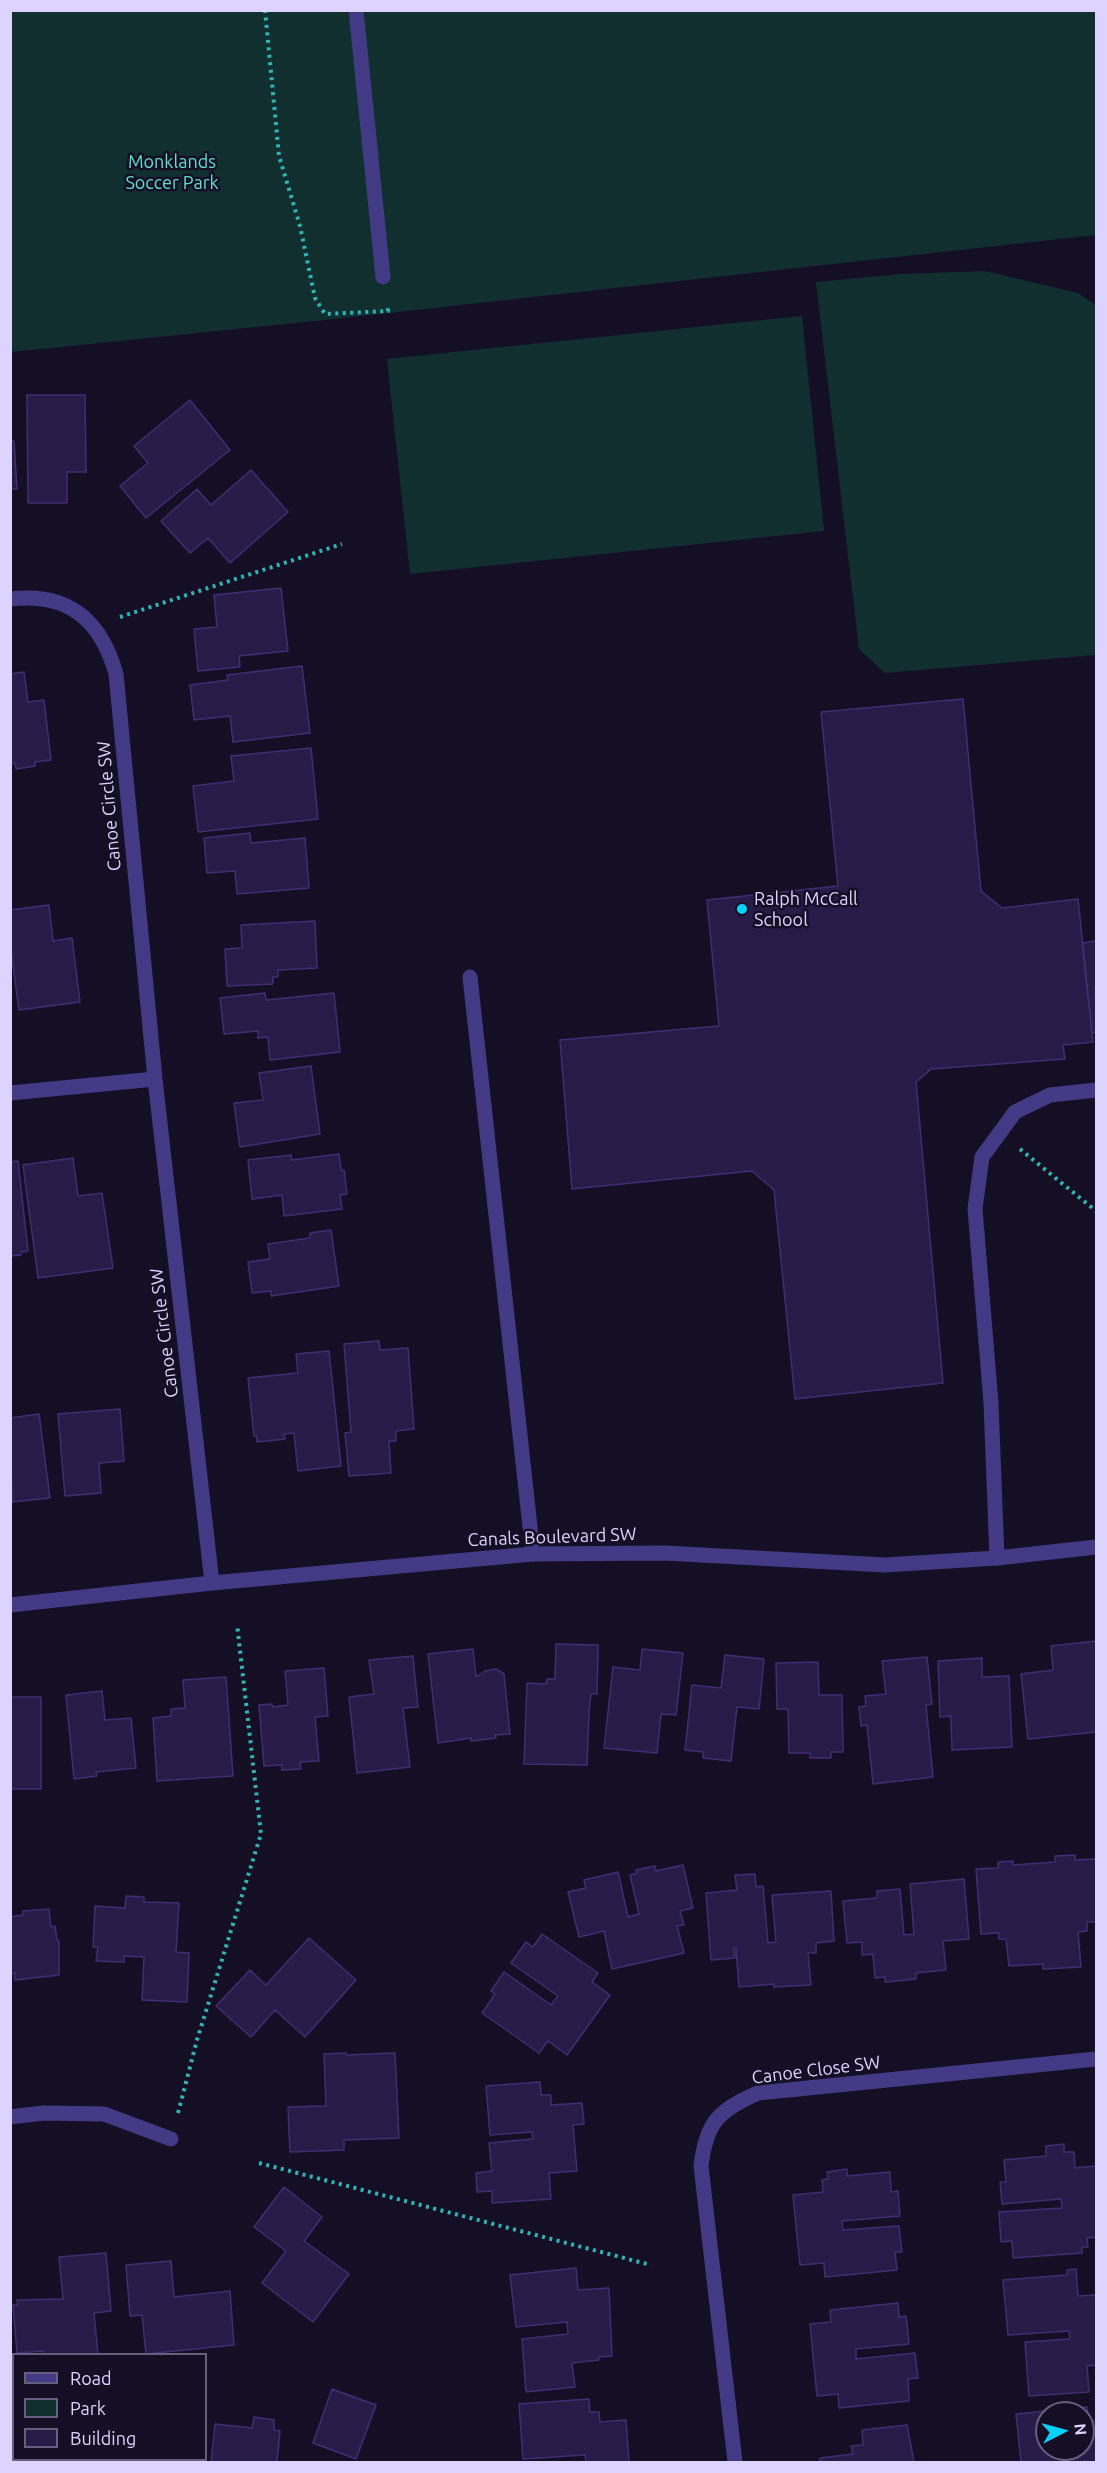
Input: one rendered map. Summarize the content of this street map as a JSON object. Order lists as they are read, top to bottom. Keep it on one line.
{"streets":{"street":["Canoe Circle SW","Canals Boulevard SW","Canoe Close SW"]},"crossings":[["Canoe Circle SW","Canals Boulevard SW"]],"parks":["Monklands Soccer Park"],"places":["Ralph McCall School"],"legend":["Road","Park","Building"],"north":"right"}
